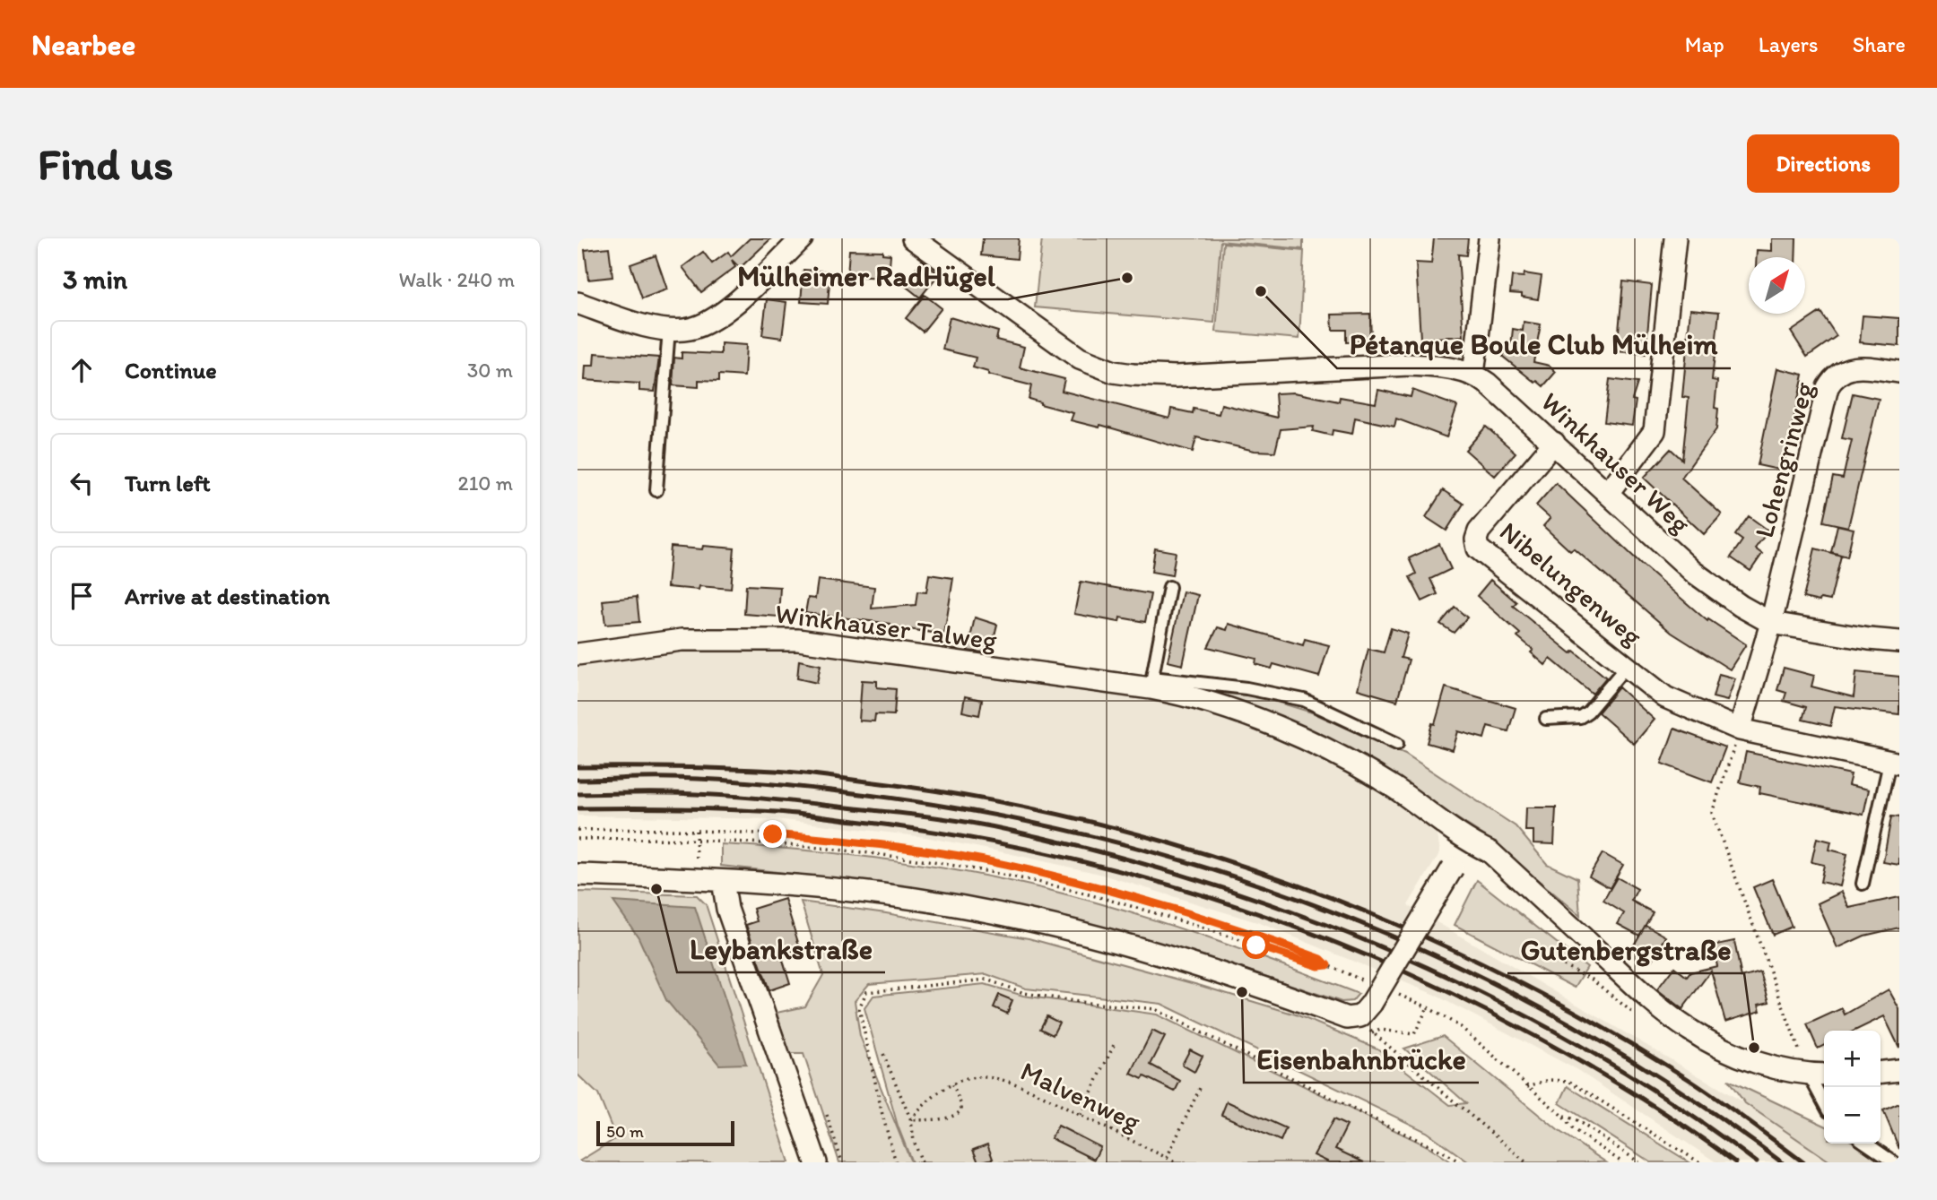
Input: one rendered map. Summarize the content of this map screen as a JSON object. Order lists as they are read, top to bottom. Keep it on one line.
{"streets":{"street":["Lohengrinweg","Winkhauser Weg","Nibelungenweg","Winkhauser Talweg"],"path":["Malvenweg"]},"crossings":[["Lohengrinweg","Winkhauser Weg"],["Winkhauser Weg","Nibelungenweg"]],"places":["Mülheimer RadHügel","Pétanque Boule Club Mülheim","Leybankstraße","Eisenbahnbrücke","Gutenbergstraße"],"scale_bar":"50 m","north":"top right","page":{"header":"Nearbee","nav":["Map","Layers","Share"],"buttons":"Directions","title":"Find us","heading":["3 min","Walk · 240 m"],"list":[["Continue","30 m"],["Turn left","210 m"],"Arrive at destination"],"map_buttons":["+","−"],"scale":"50 m"}}
